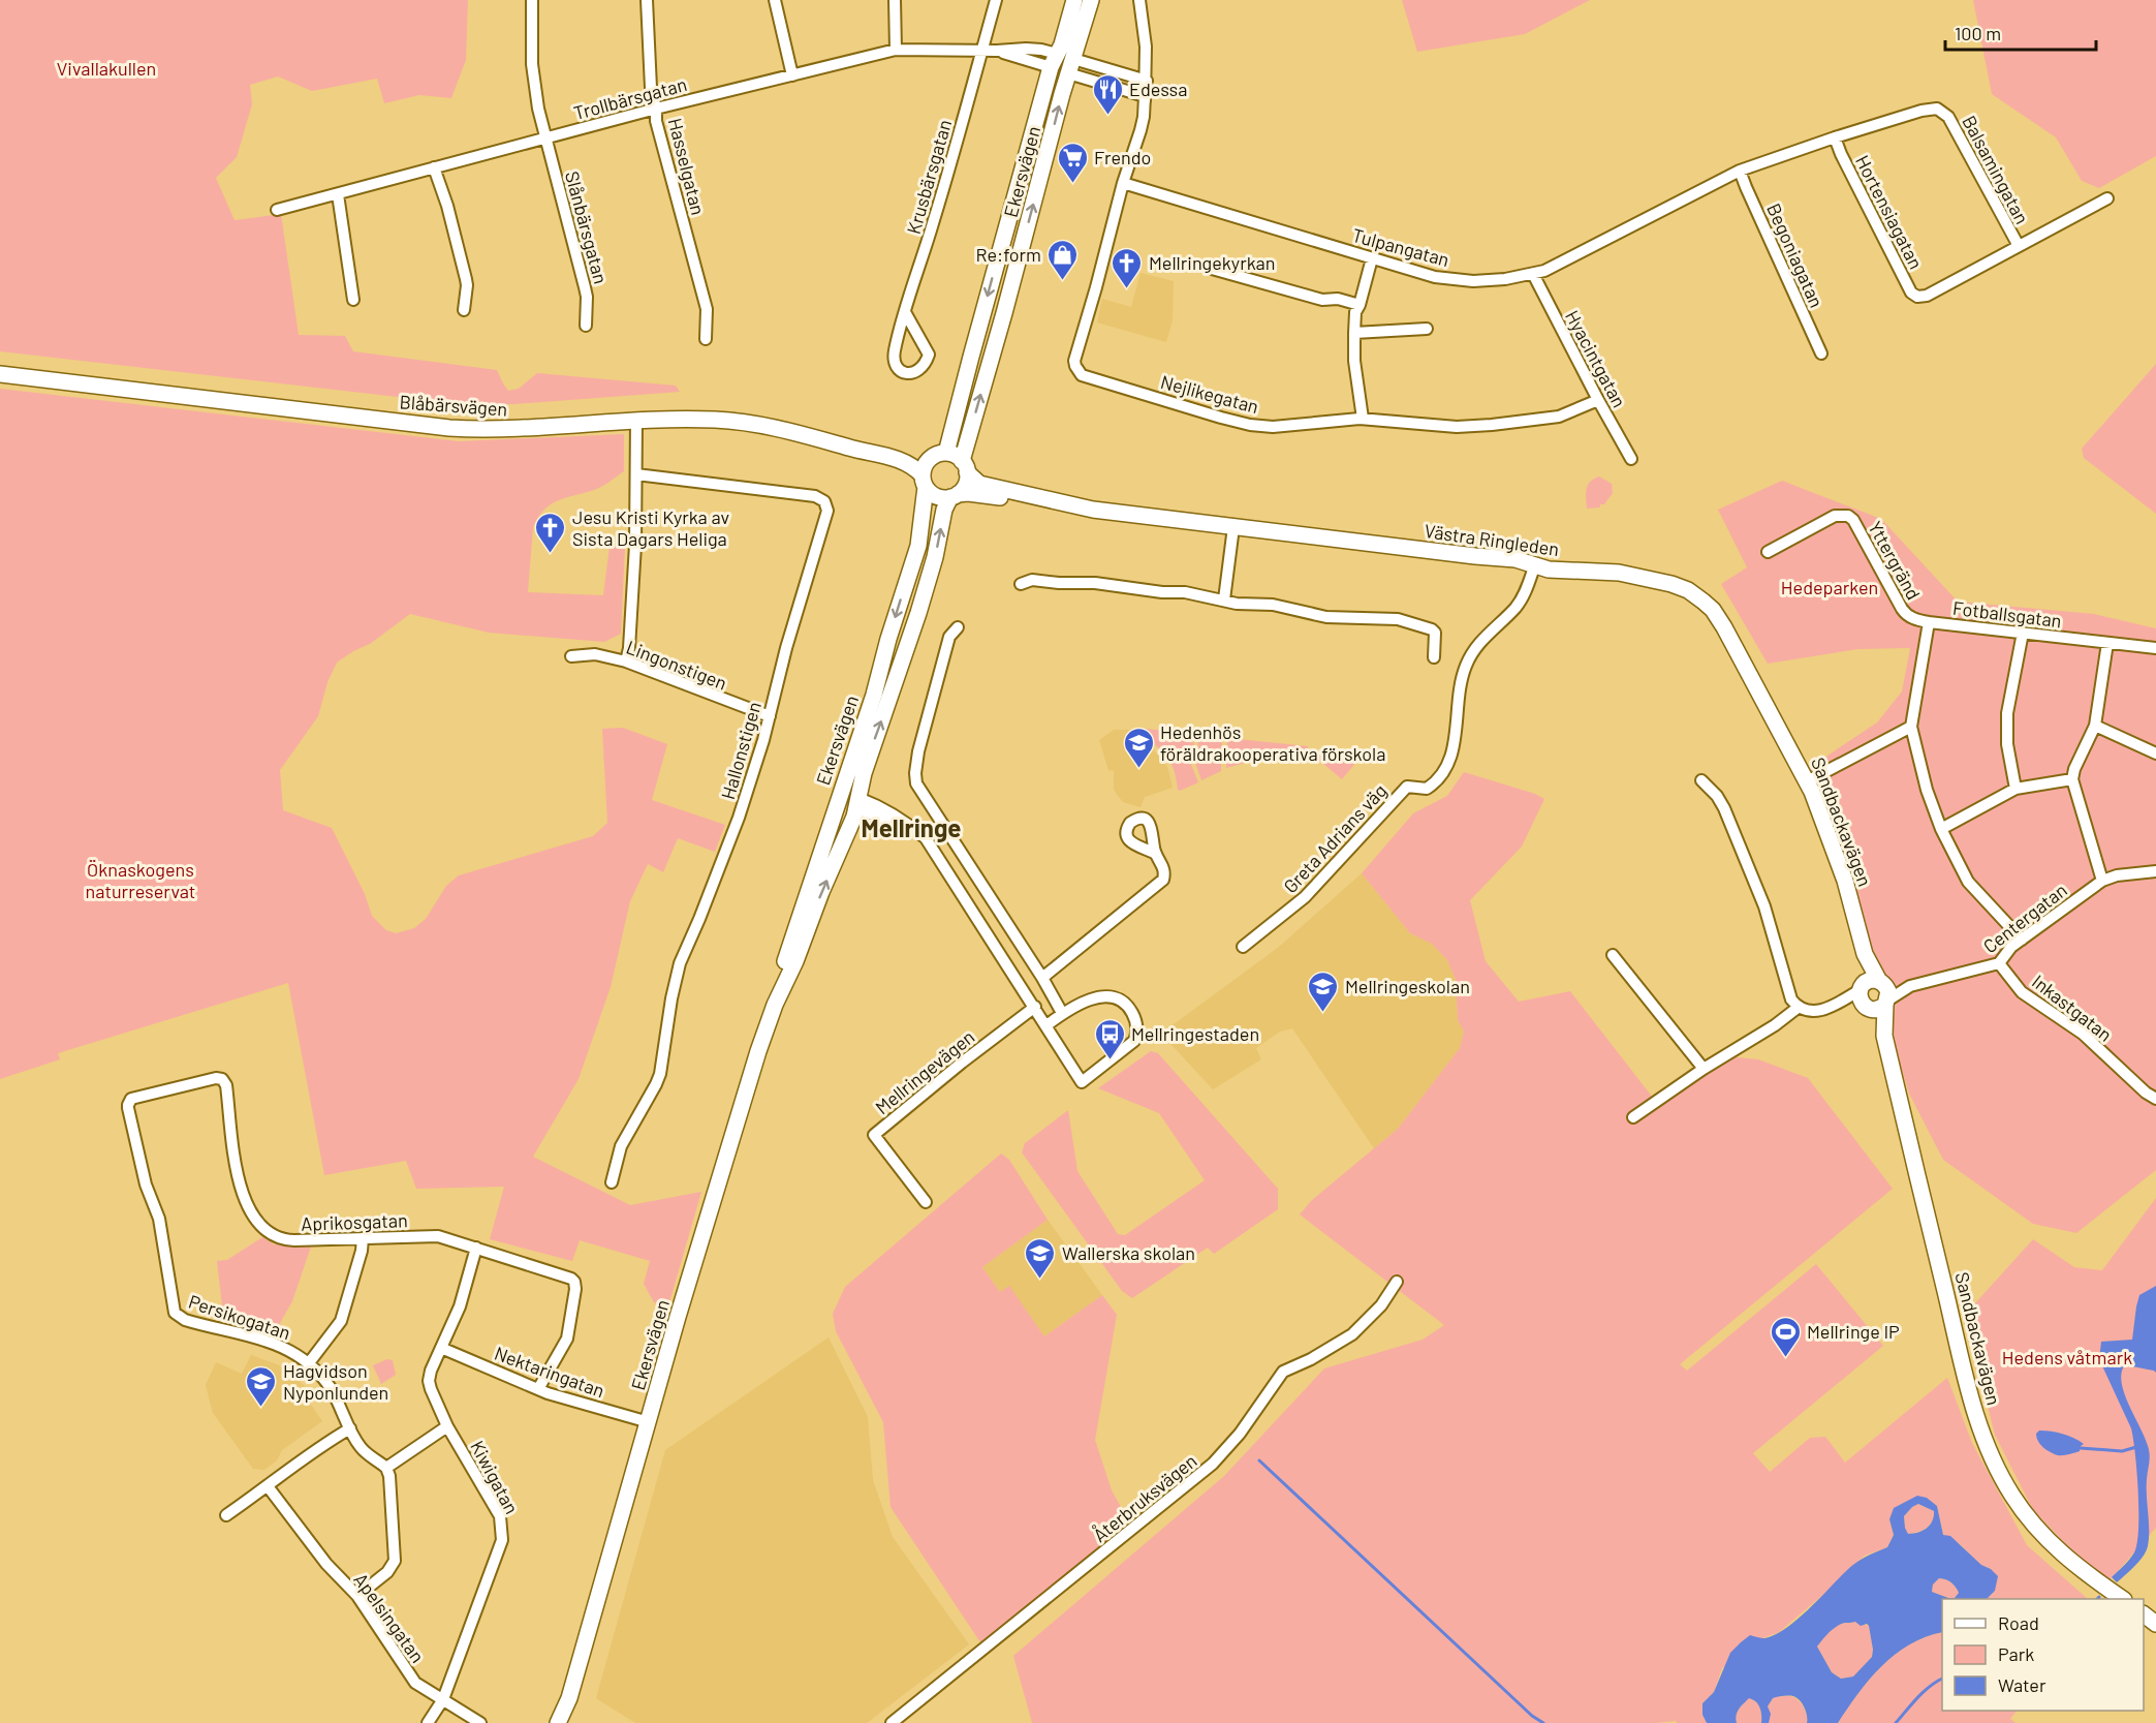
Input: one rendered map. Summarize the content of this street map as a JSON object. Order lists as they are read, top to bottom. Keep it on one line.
{"streets":{"street":["Trollbärsgatan","Hasselgatan","Balsamingatan","Ekersvägen","Krusbärsgatan","Hortensiagatan","Slånbärsgatan","Tulpangatan","Begoniagatan","Hyacintgatan","Nejlikegatan","Blåbärsvägen","Västra Ringleden","Yttergränd","Fotballsgatan","Lingonstigen","Hallonstigen","Sandbackavägen","Greta Adrians väg","Centergatan","Inkastgatan","Mellringevägen","Aprikosgatan","Persikogatan","Nektaringatan","Kiwigatan","Återbruksvägen","Apelsingatan"]},"crossings":[["Trollbärsgatan","Hasselgatan"],["Trollbärsgatan","Ekersvägen"],["Trollbärsgatan","Krusbärsgatan"],["Trollbärsgatan","Slånbärsgatan"],["Balsamingatan","Hortensiagatan"],["Balsamingatan","Tulpangatan"],["Ekersvägen","Blåbärsvägen"],["Ekersvägen","Västra Ringleden"],["Ekersvägen","Nektaringatan"],["Hortensiagatan","Tulpangatan"],["Tulpangatan","Begoniagatan"],["Tulpangatan","Hyacintgatan"],["Tulpangatan","Nejlikegatan"],["Hyacintgatan","Nejlikegatan"],["Blåbärsvägen","Västra Ringleden"],["Västra Ringleden","Sandbackavägen"],["Västra Ringleden","Greta Adrians väg"],["Yttergränd","Fotballsgatan"],["Lingonstigen","Hallonstigen"],["Sandbackavägen","Centergatan"],["Centergatan","Inkastgatan"],["Aprikosgatan","Persikogatan"],["Aprikosgatan","Nektaringatan"],["Aprikosgatan","Kiwigatan"],["Nektaringatan","Kiwigatan"],["Kiwigatan","Apelsingatan"]],"districts":["Mellringe"],"parks":["Vivallakullen","Hedeparken","Öknaskogens naturreservat","Hedens våtmark"],"places":{"restaurant":["Edessa"],"supermarket":["Frendo"],"shop":["Re:form"],"church":["Mellringekyrkan","Jesu Kristi Kyrka av Sista Dagars Heliga"],"school or university":["Hedenhös föräldrakooperativa förskola","Mellringeskolan","Wallerska skolan","Hagvidson Nyponlunden"],"bus stop":["Mellringestaden"],"sports":["Mellringe IP"]},"legend":["Road","Park","Water"],"scale_bar":"100 m"}
